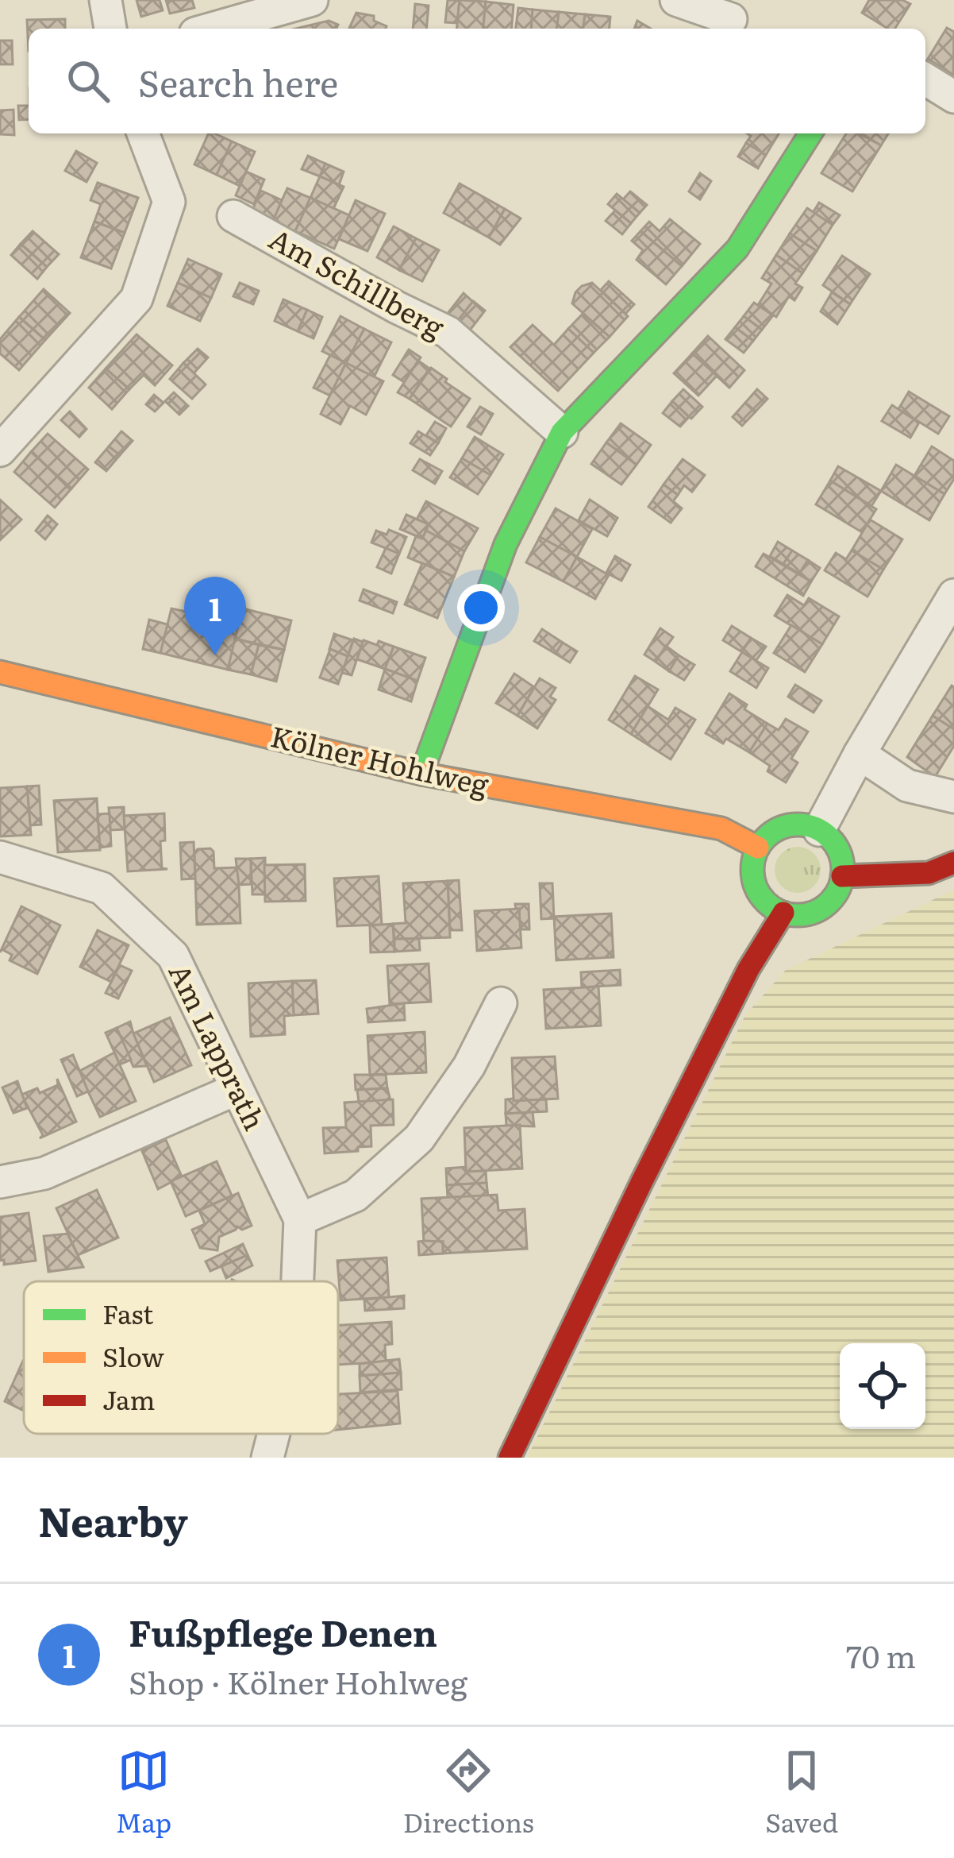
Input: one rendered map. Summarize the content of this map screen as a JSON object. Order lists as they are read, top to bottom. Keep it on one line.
{"streets":{"main road":["Kölner Hohlweg"],"street":["Am Schillberg","Am Lapprath"]},"legend":["Fast","Slow","Jam"],"page":{"search":"Search here","pins":"1","heading":"Nearby","list":[{"mark":"1","name":"Fußpflege Denen","note":"Shop · Kölner Hohlweg","value":"70 m"}],"nav":["Map","Directions","Saved"]}}
